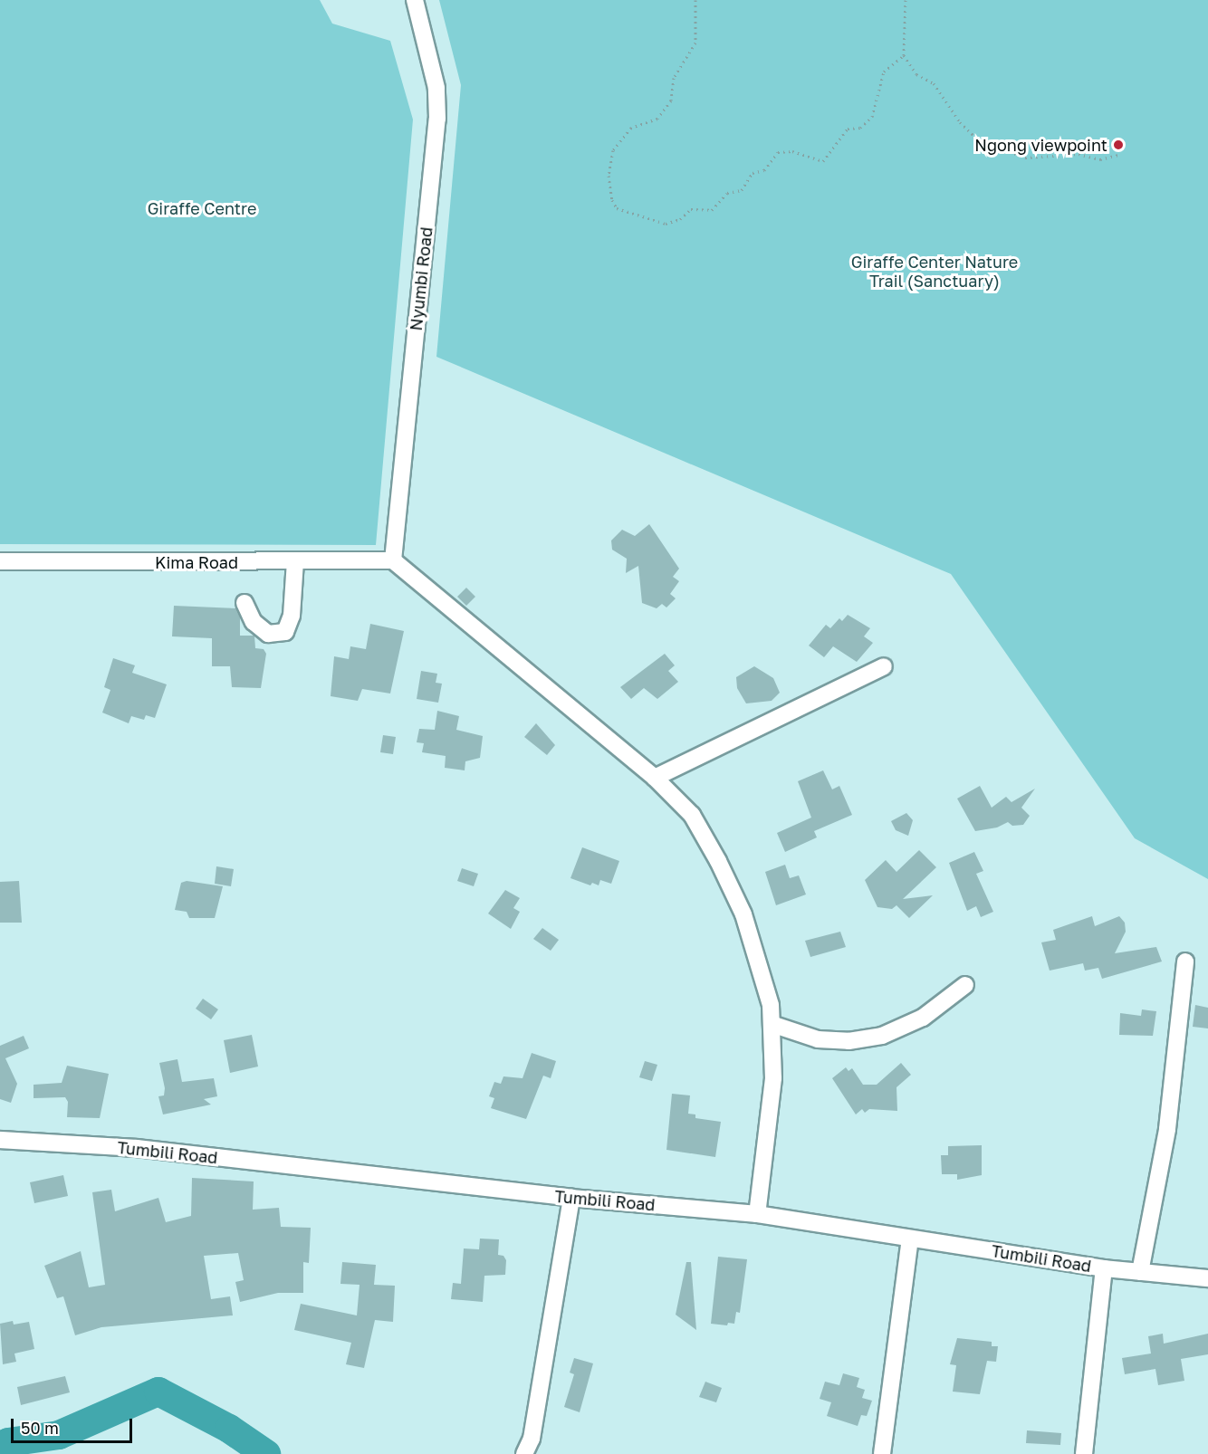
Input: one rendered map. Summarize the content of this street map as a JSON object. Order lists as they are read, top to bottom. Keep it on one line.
{"streets":{"street":["Nyumbi Road","Kima Road","Tumbili Road"]},"crossings":[["Nyumbi Road","Kima Road"]],"parks":["Giraffe Centre","Giraffe Center Nature Trail (Sanctuary)"],"places":["Ngong viewpoint"],"scale_bar":"50 m"}
